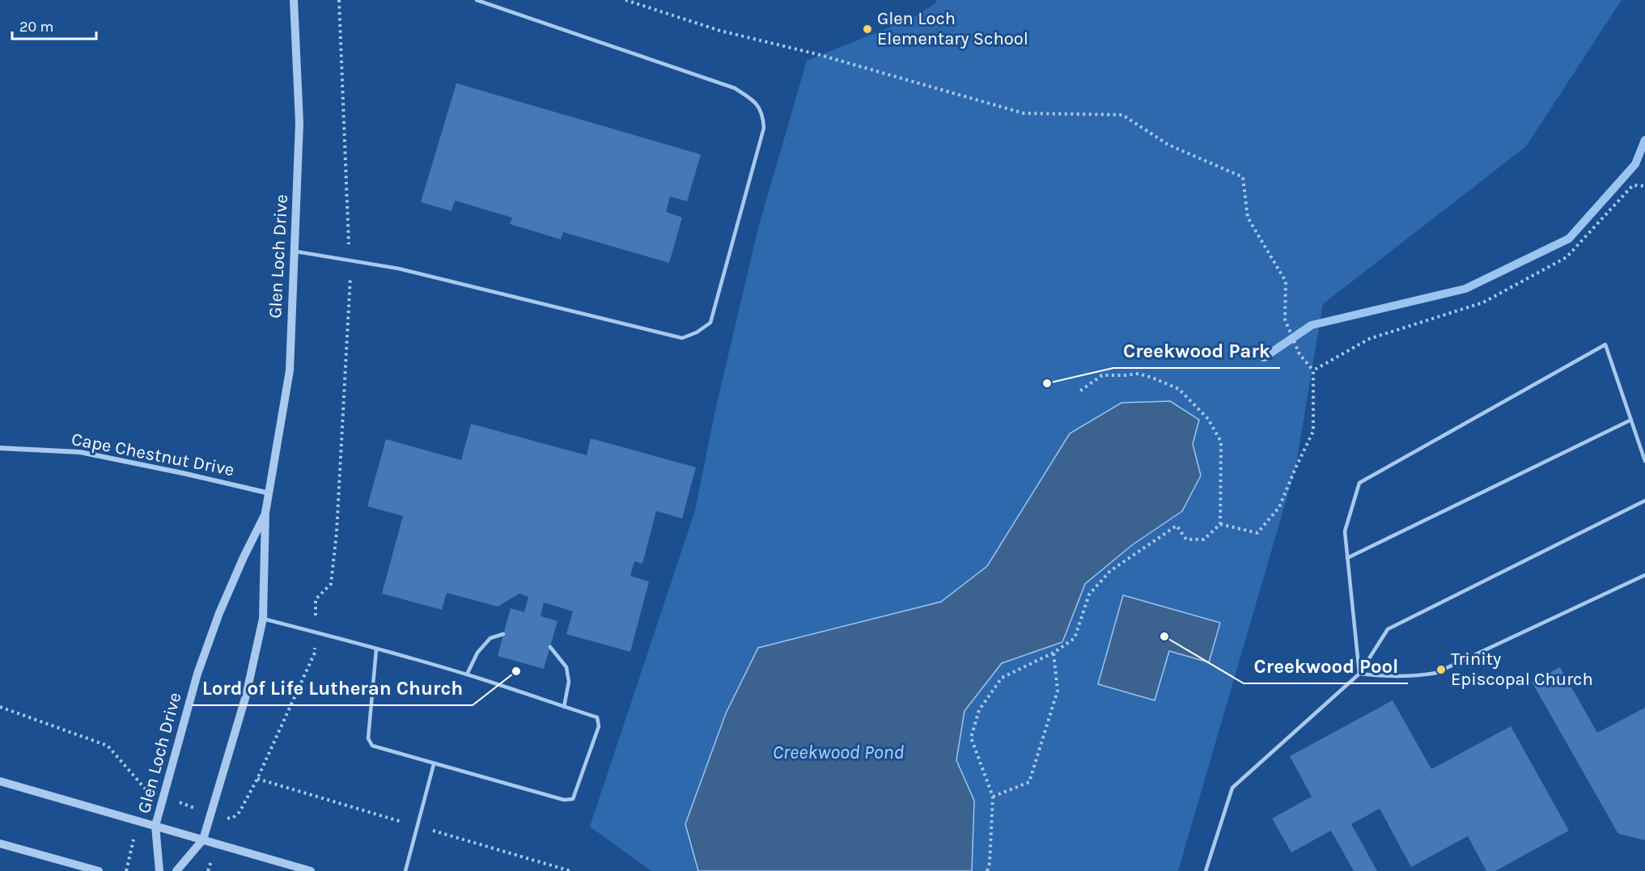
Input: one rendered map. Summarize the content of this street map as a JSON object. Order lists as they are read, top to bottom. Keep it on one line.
{"streets":{"street":["Glen Loch Drive","Cape Chestnut Drive"]},"crossings":[["Glen Loch Drive","Cape Chestnut Drive"]],"water":["Creekwood Pond"],"places":["Glen Loch Elementary School","Creekwood Park","Creekwood Pool","Trinity Episcopal Church","Lord of Life Lutheran Church"],"scale_bar":"20 m"}
